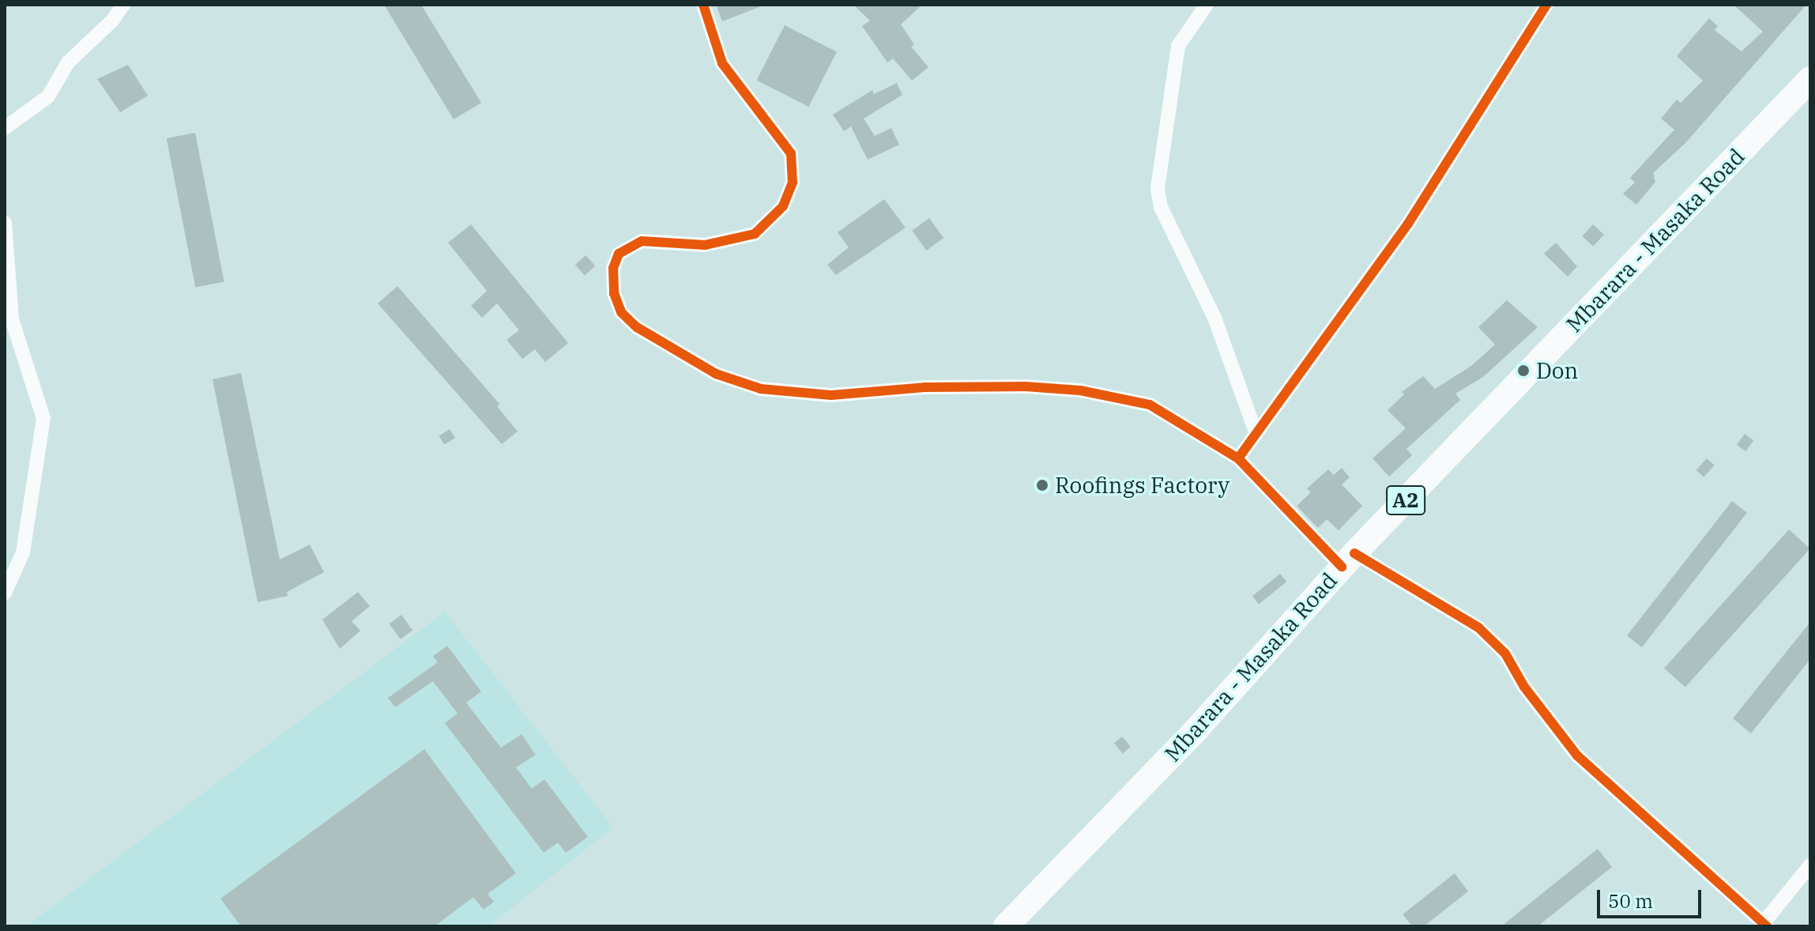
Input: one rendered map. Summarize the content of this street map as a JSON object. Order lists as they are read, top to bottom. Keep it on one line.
{"streets":{"highway":["Mbarara - Masaka Road","A2"]},"places":["Don","Roofings Factory"],"scale_bar":"50 m"}
